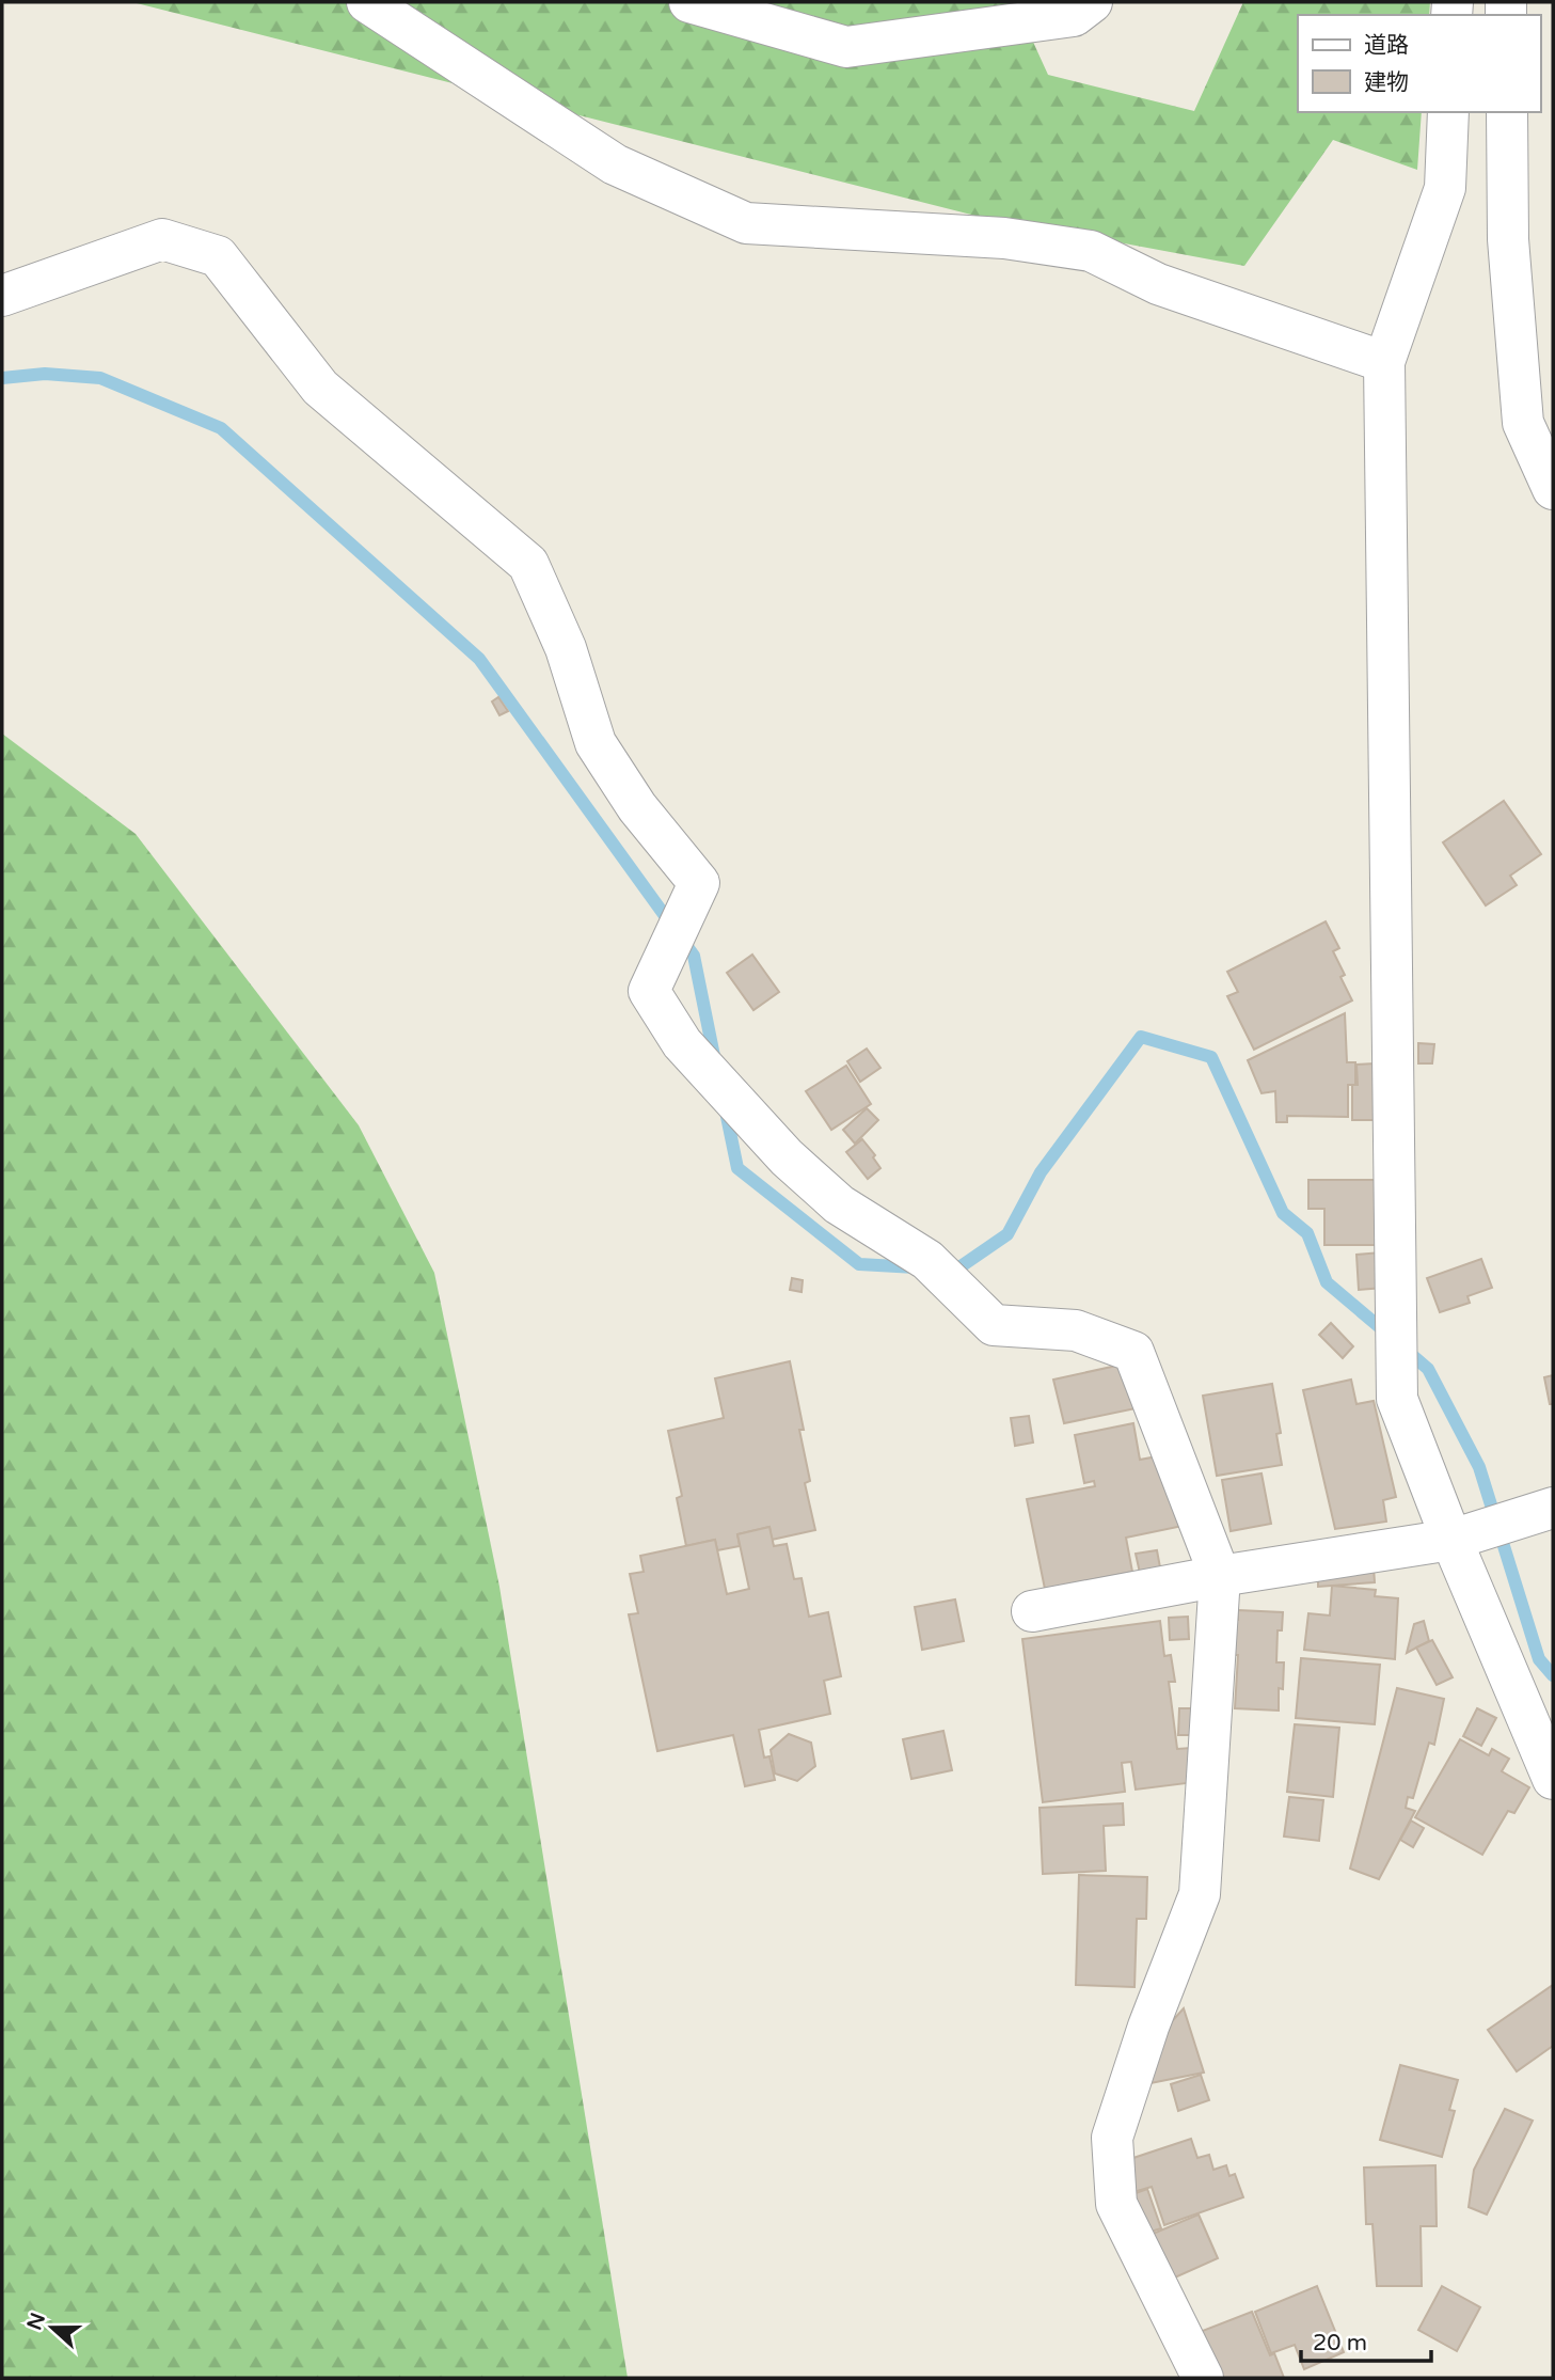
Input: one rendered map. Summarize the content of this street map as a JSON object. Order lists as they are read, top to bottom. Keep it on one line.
{"legend":["道路","建物"],"scale_bar":"20 m","north":"left"}
